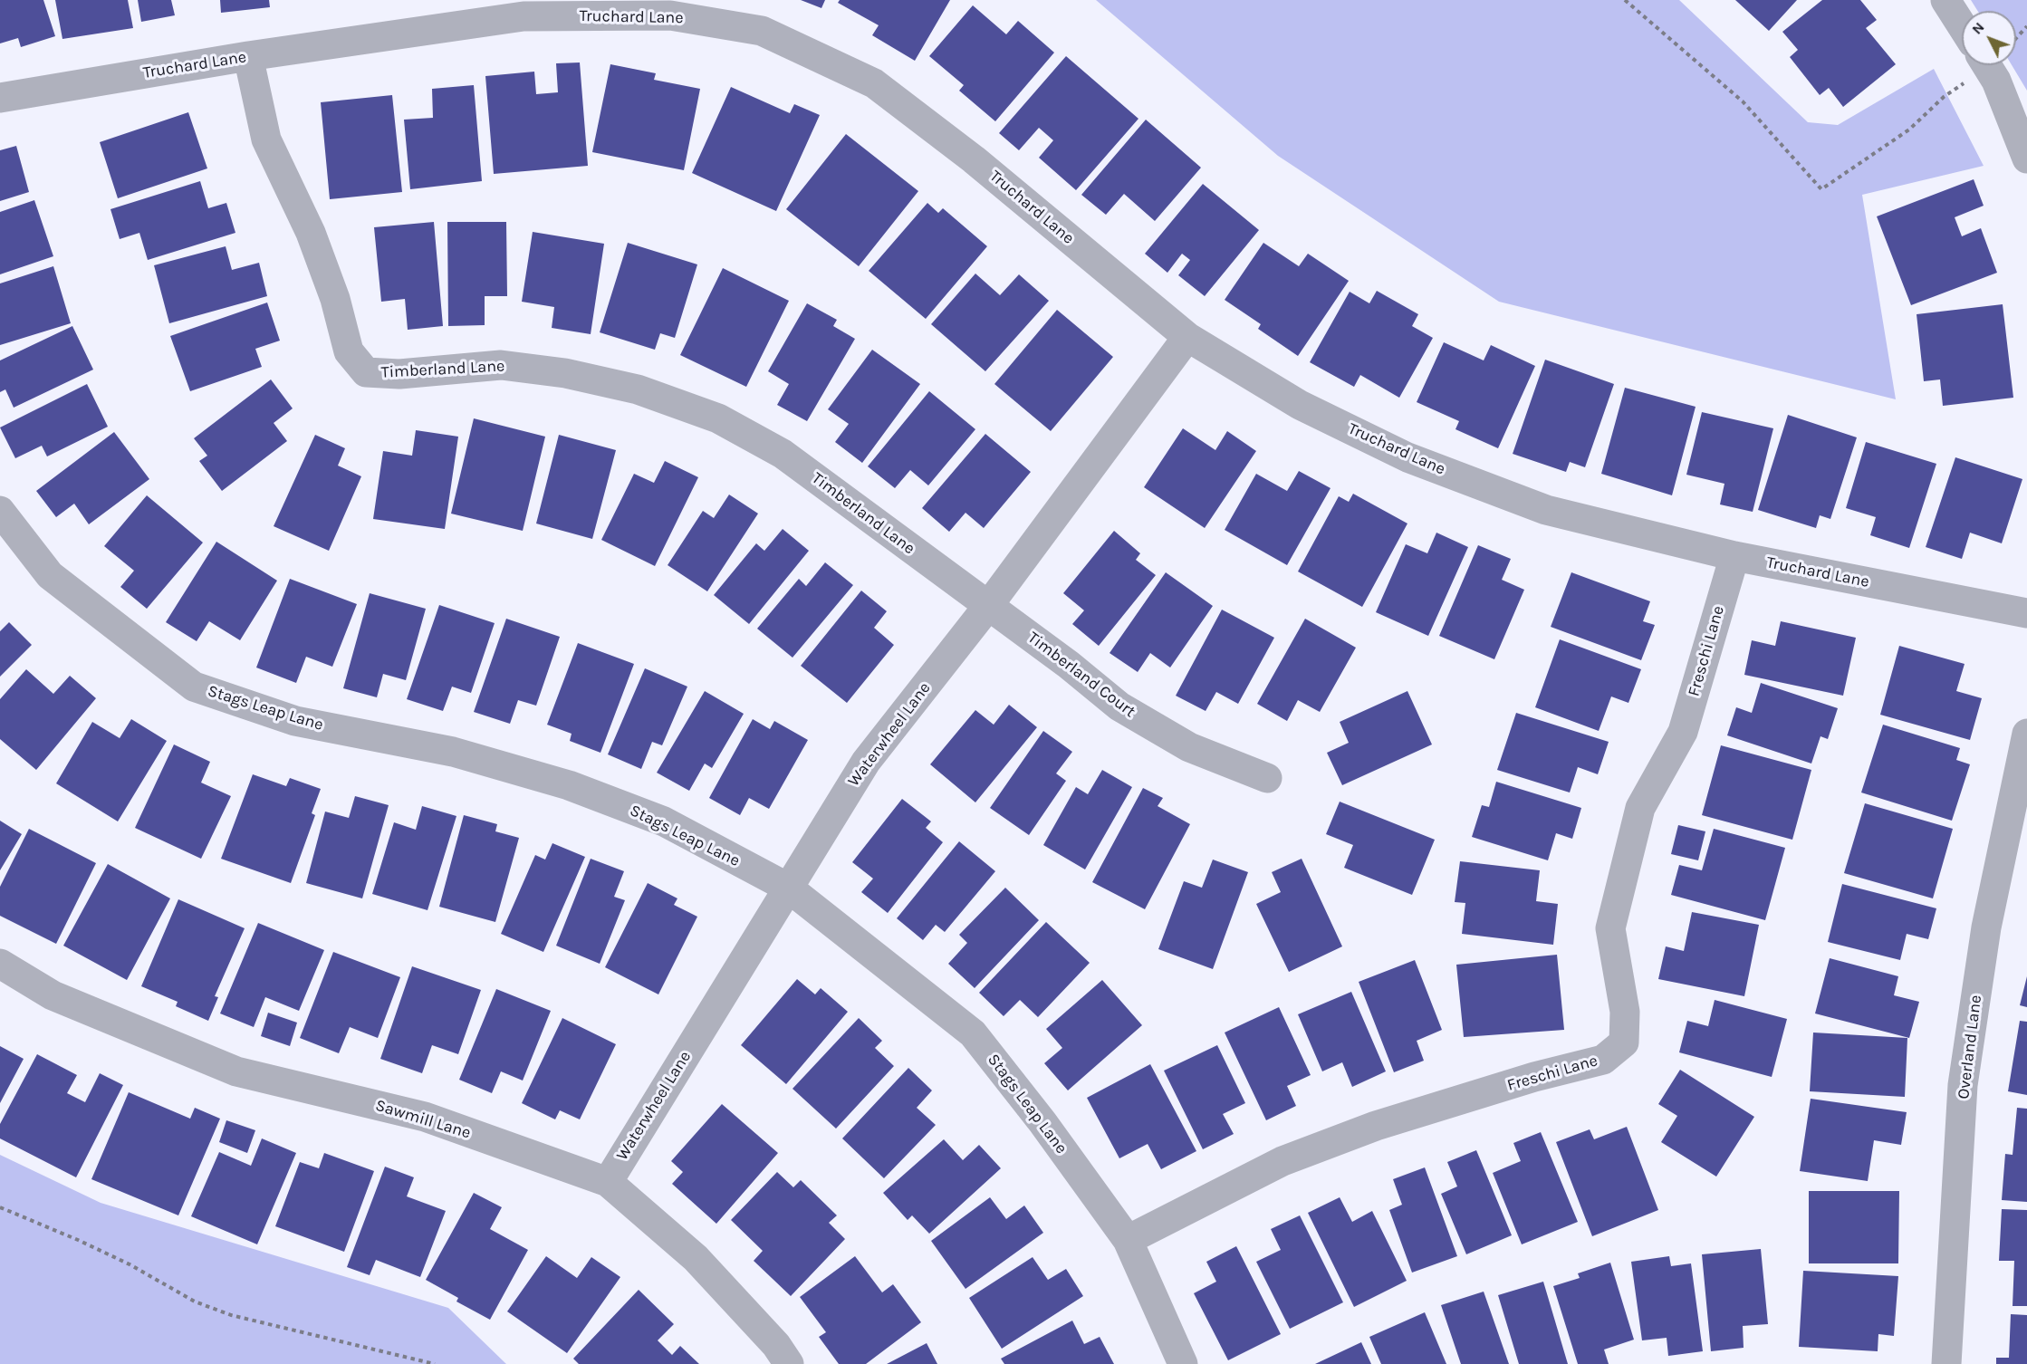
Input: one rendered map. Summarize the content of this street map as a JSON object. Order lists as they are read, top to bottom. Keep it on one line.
{"streets":{"street":["Truchard Lane","Timberland Lane","Freschi Lane","Timberland Court","Stags Leap Lane","Waterwheel Lane","Overland Lane","Sawmill Lane"]},"crossings":[["Truchard Lane","Timberland Lane"],["Truchard Lane","Freschi Lane"],["Truchard Lane","Waterwheel Lane"],["Timberland Lane","Timberland Court"],["Timberland Lane","Waterwheel Lane"],["Freschi Lane","Stags Leap Lane"],["Timberland Court","Waterwheel Lane"],["Stags Leap Lane","Waterwheel Lane"],["Waterwheel Lane","Sawmill Lane"]],"north":"top left"}
